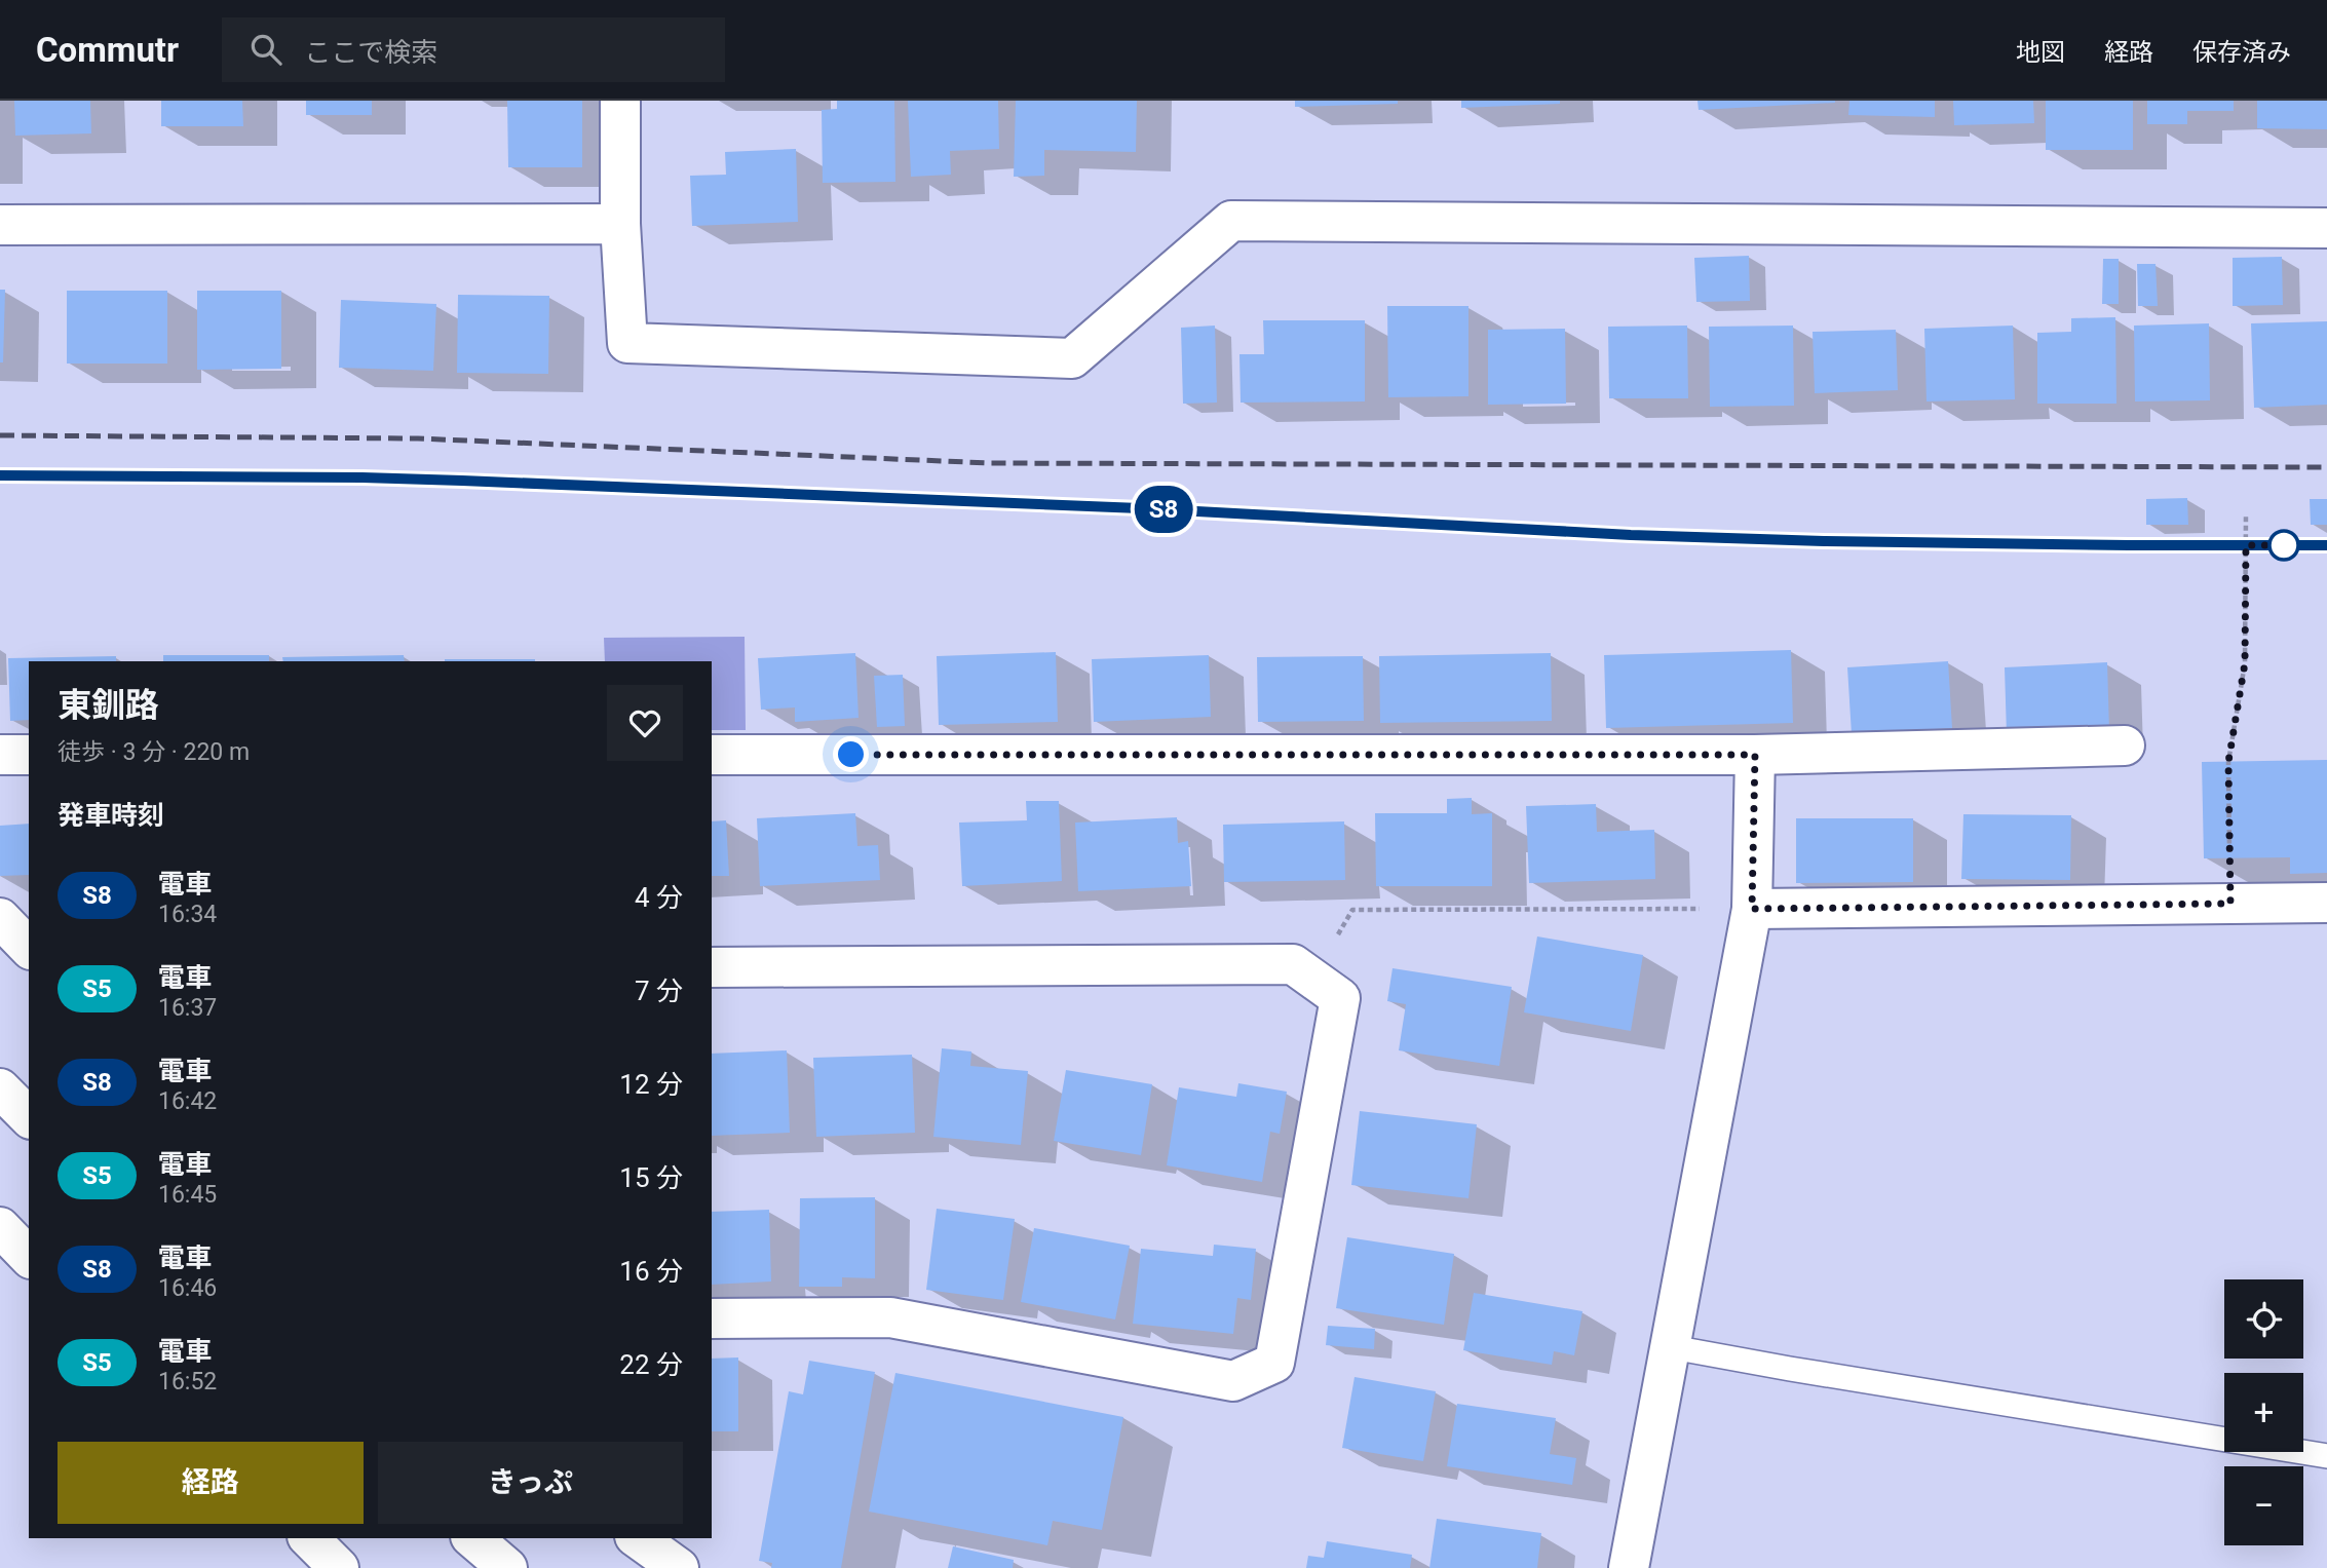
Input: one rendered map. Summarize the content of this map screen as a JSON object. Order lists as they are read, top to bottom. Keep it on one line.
{"page":{"header":"Commutr","search":"ここで検索","nav":["地図","経路","保存済み"],"on_map":"S8","heading":[["東釧路","徒歩 · 3 分 · 220 m"],"発車時刻"],"list":[{"mark":"S8","name":"電車","note":"16:34","value":"4 分"},{"mark":"S5","name":"電車","note":"16:37","value":"7 分"},{"mark":"S8","name":"電車","note":"16:42","value":"12 分"},{"mark":"S5","name":"電車","note":"16:45","value":"15 分"},{"mark":"S8","name":"電車","note":"16:46","value":"16 分"},{"mark":"S5","name":"電車","note":"16:52","value":"22 分"}],"map_buttons":["+","−"],"buttons":["経路","きっぷ"]}}
